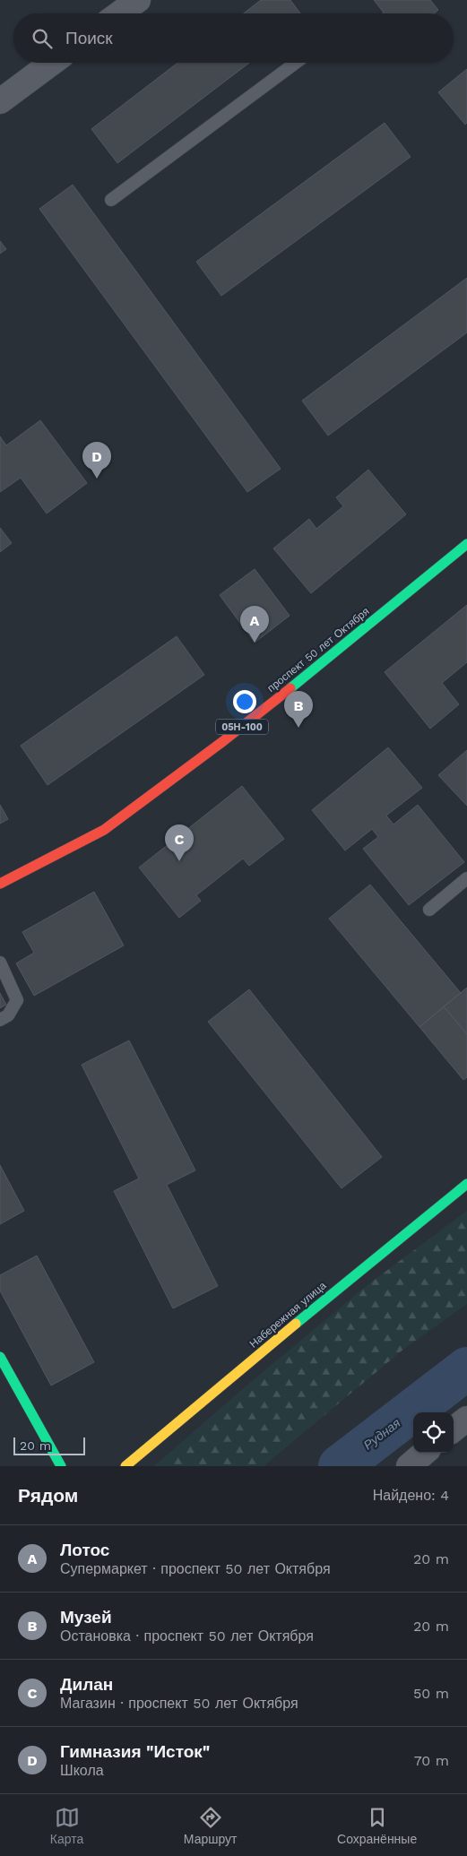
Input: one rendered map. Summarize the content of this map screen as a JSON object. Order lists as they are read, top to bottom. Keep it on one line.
{"streets":{"main road":["проспект 50 лет Октября","05Н-100","Набережная улица"]},"water":["Рудная"],"scale_bar":"20 m","page":{"search":"Поиск","pins":["D","A","B","C"],"scale":"20 m","heading":["Рядом","Найдено: 4"],"list":[{"mark":"A","name":"Лотос","note":"Супермаркет · проспект 50 лет Октября","value":"20 m"},{"mark":"B","name":"Музей","note":"Остановка · проспект 50 лет Октября","value":"20 m"},{"mark":"C","name":"Дилан","note":"Магазин · проспект 50 лет Октября","value":"50 m"},{"mark":"D","name":"Гимназия \"Исток\"","note":"Школа","value":"70 m"}],"nav":["Карта","Маршрут","Сохранённые"]}}
